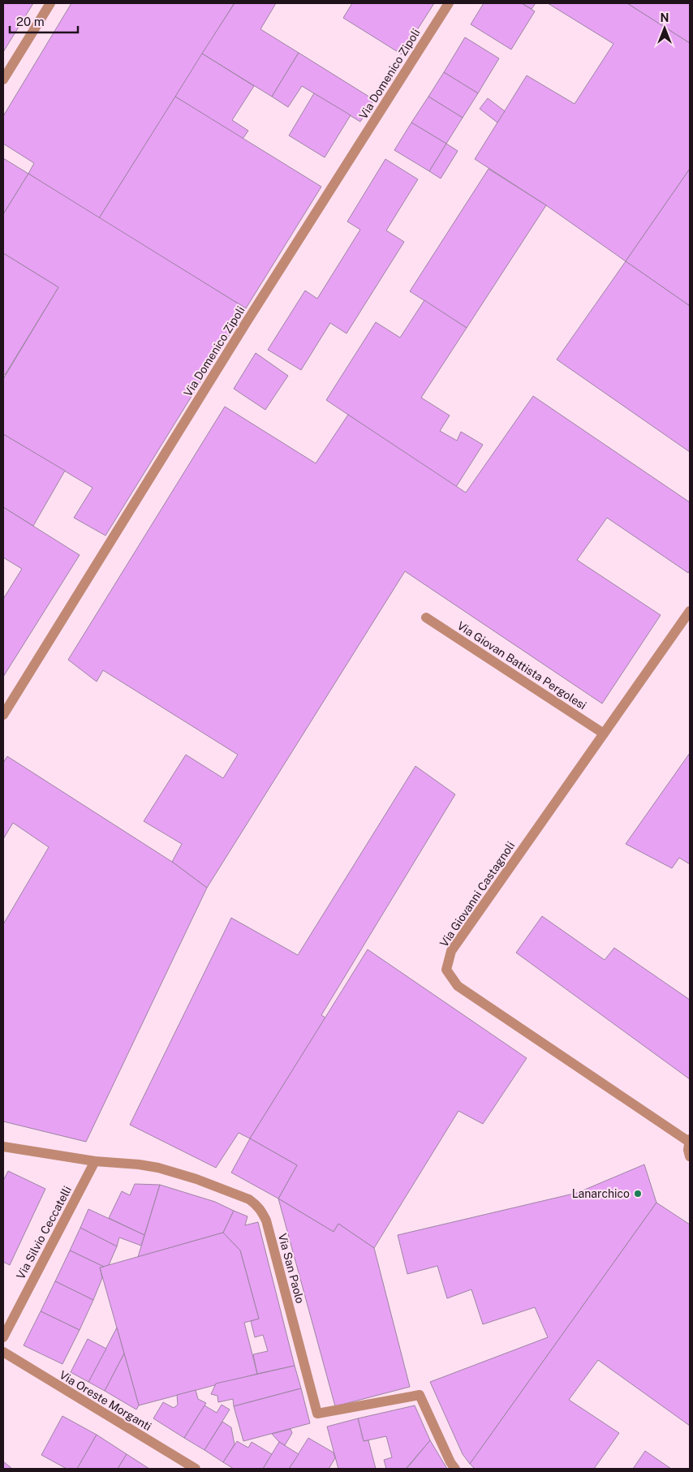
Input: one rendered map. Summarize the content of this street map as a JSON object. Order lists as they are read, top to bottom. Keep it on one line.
{"streets":{"street":["Via Domenico Zipoli","Via Giovan Battista Pergolesi","Via Giovanni Castagnoli","Via Silvio Ceccatelli","Via San Paolo","Via Oreste Morganti"]},"crossings":[["Via Giovan Battista Pergolesi","Via Giovanni Castagnoli"],["Via Silvio Ceccatelli","Via San Paolo"]],"places":["Lanarchico"],"scale_bar":"20 m","north":"top"}
